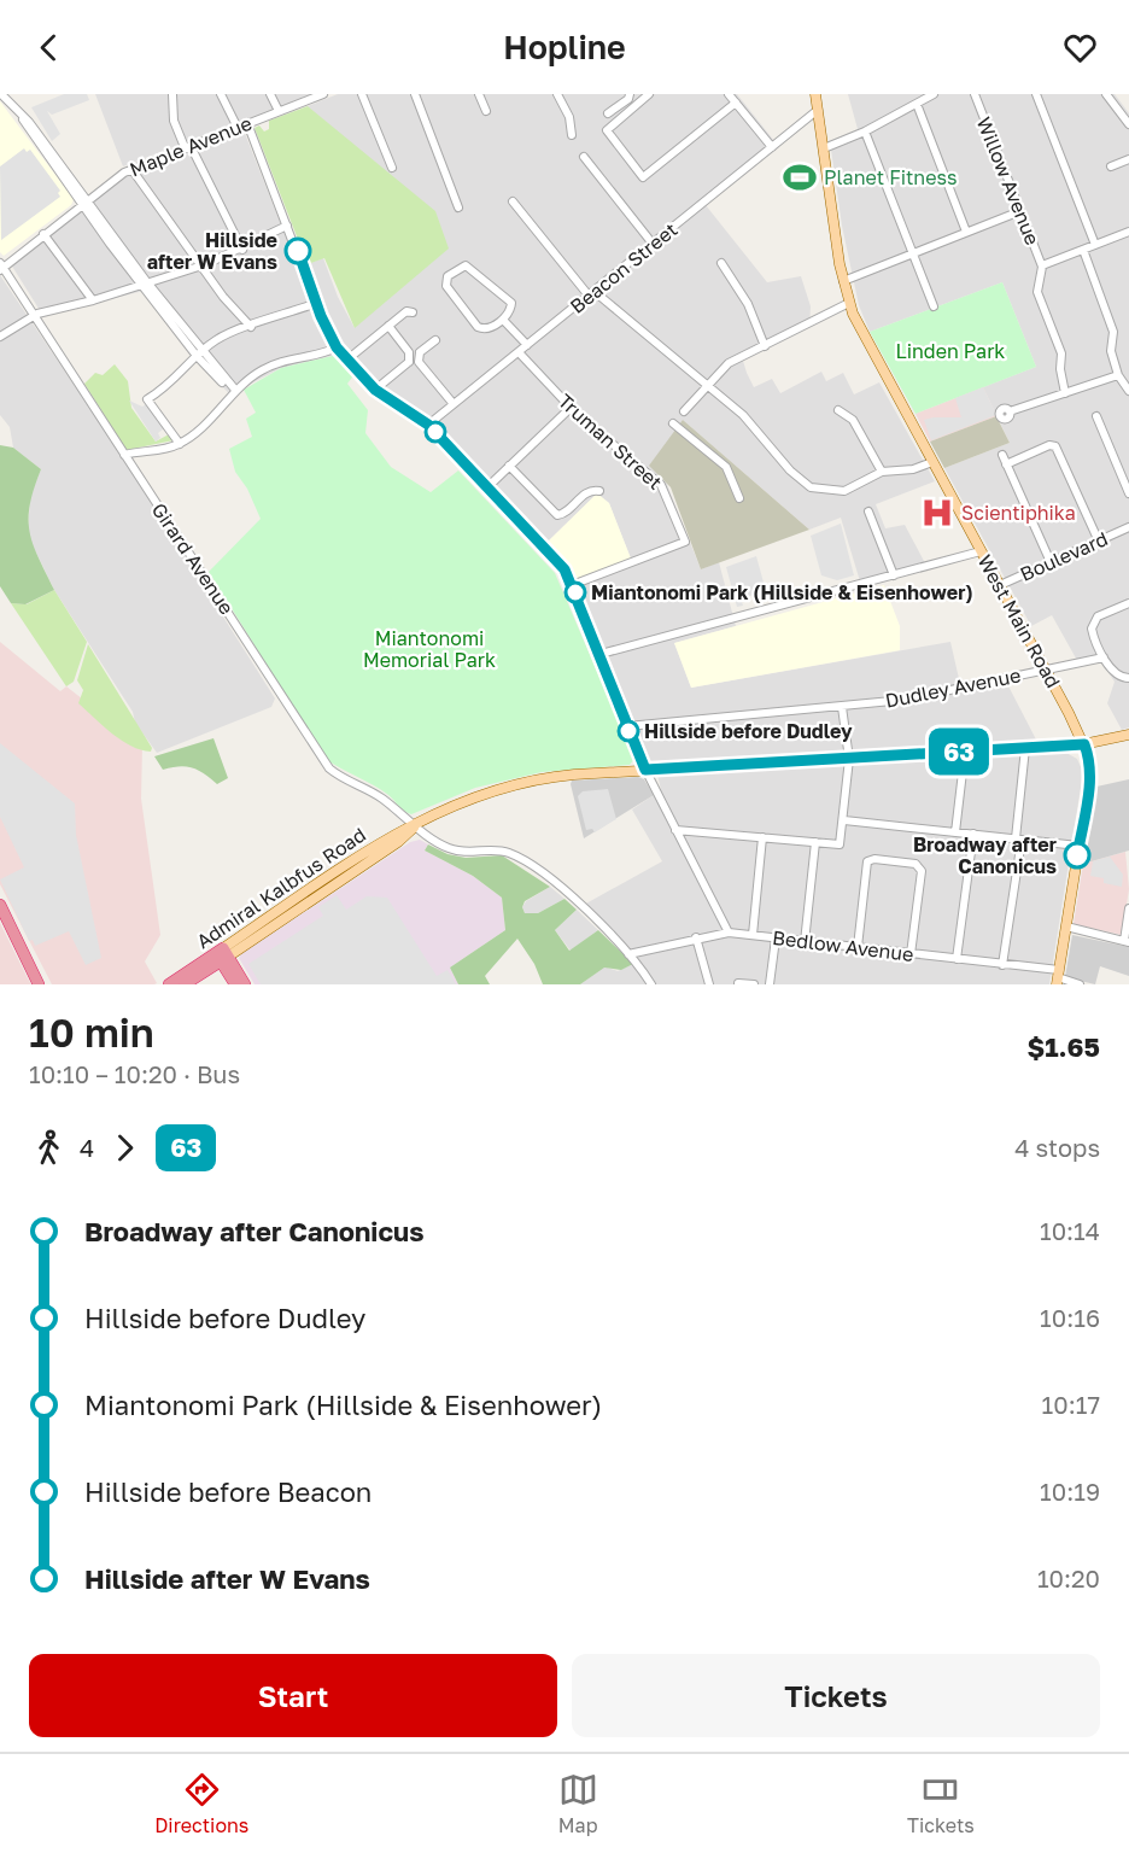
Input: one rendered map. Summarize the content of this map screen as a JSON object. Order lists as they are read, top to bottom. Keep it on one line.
{"streets":{"highway":["Admiral Kalbfus Road"],"main road":["West Main Road"],"street":["Maple Avenue","Willow Avenue","Beacon Street","Truman Street","Boulevard","Girard Avenue","Dudley Avenue","Bedlow Avenue"]},"crossings":[["Maple Avenue","Girard Avenue"],["Beacon Street","Truman Street"],["Beacon Street","West Main Road"],["Boulevard","West Main Road"],["Girard Avenue","Admiral Kalbfus Road"],["Girard Avenue","Bedlow Avenue"],["West Main Road","Dudley Avenue"],["West Main Road","Admiral Kalbfus Road"],["West Main Road","Bedlow Avenue"]],"parks":["Linden Park","Miantonomi Memorial Park"],"places":{"sports":["Planet Fitness"],"other":["Hillside after W Evans","Miantonomi Park (Hillside & Eisenhower)","Hillside before Dudley","Broadway after Canonicus"],"hospital":["Scientiphika"]},"lines":["bus line 63"],"page":{"header":"Hopline","on_map":"63","heading":["10 min","10:10 – 10:20 · Bus","$1.65"],"legs":["4","63","4 stops"],"list":[{"name":"Broadway after Canonicus","value":"10:14"},{"name":"Hillside before Dudley","value":"10:16"},{"name":"Miantonomi Park (Hillside & Eisenhower)","value":"10:17"},{"name":"Hillside before Beacon","value":"10:19"},{"name":"Hillside after W Evans","value":"10:20"}],"buttons":["Start","Tickets"],"tabs":["Directions","Map","Tickets"]}}
